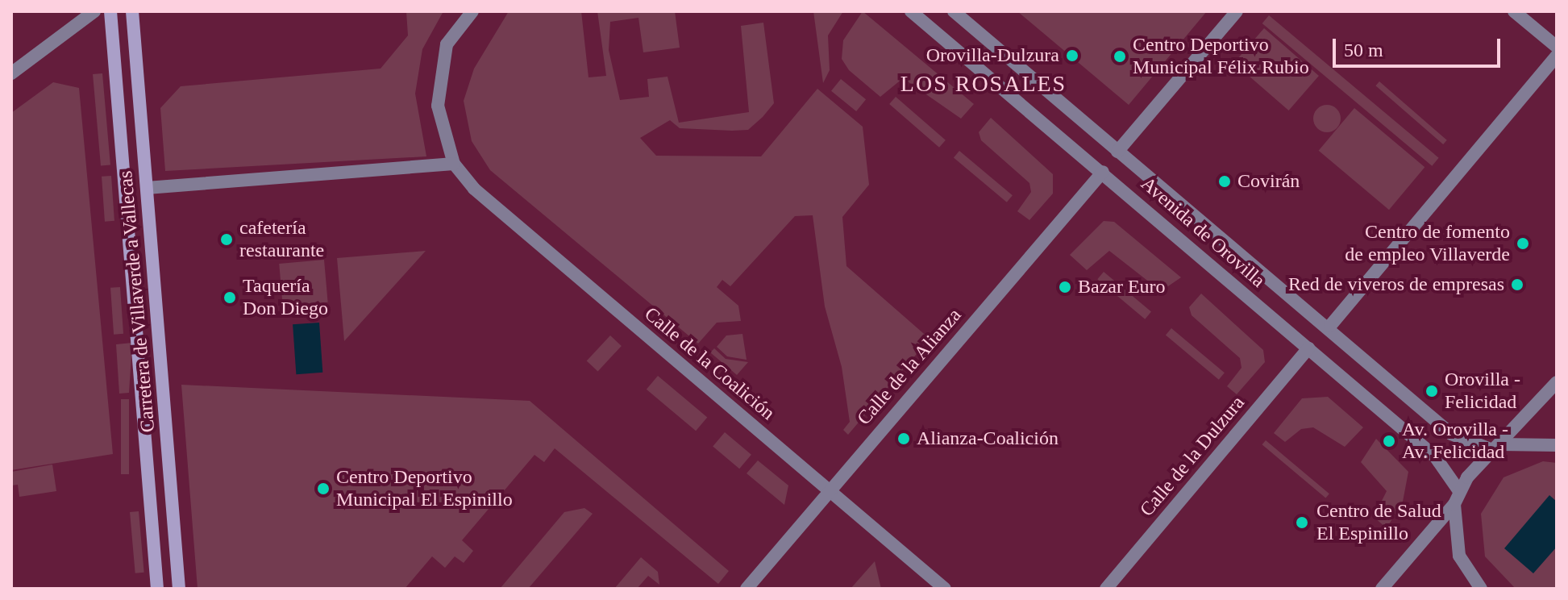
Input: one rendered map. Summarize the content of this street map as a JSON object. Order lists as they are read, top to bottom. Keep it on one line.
{"streets":{"main road":["Carretera de Villaverde a Vallecas"],"street":["Avenida de Orovilla","Calle de la Coalición","Calle de la Alianza","Calle de la Dulzura"]},"crossings":[["Avenida de Orovilla","Calle de la Alianza"],["Avenida de Orovilla","Calle de la Dulzura"],["Calle de la Coalición","Calle de la Alianza"]],"districts":["LOS ROSALES"],"places":["Orovilla-Dulzura","Centro Deportivo Municipal Félix Rubio","Covirán","cafetería restaurante","Centro de fomento de empleo Villaverde","Red de viveros de empresas","Bazar Euro","Taquería Don Diego","Orovilla - Felicidad","Alianza-Coalición","Av. Orovilla - Av. Felicidad","Centro Deportivo Municipal El Espinillo","Centro de Salud El Espinillo"],"scale_bar":"50 m"}
